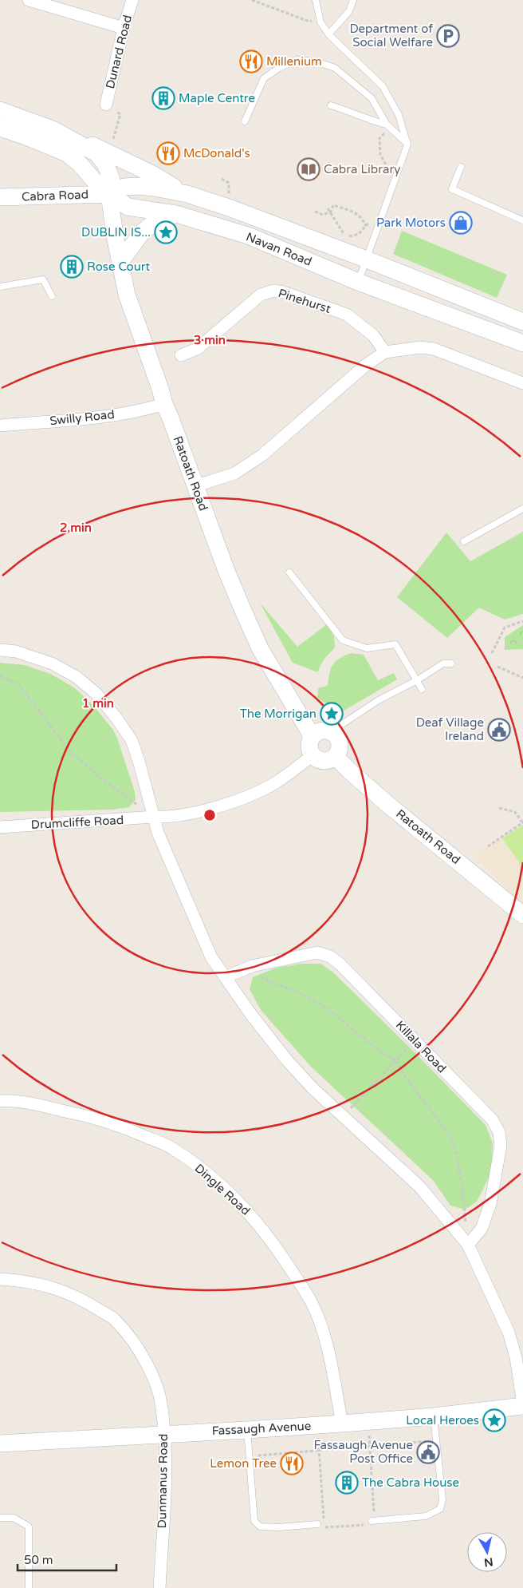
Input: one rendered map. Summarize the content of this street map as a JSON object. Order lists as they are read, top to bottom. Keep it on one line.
{"streets":{"main road":["Cabra Road","Navan Road","Ratoath Road","Fassaugh Avenue"],"street":["Dunard Road","Pinehurst","Swilly Road","Drumcliffe Road","Killala Road","Dingle Road","Dunmanus Road"]},"crossings":[["Cabra Road","Navan Road"],["Cabra Road","Ratoath Road"],["Navan Road","Ratoath Road"],["Swilly Road","Ratoath Road"],["Ratoath Road","Drumcliffe Road"],["Dingle Road","Fassaugh Avenue"],["Fassaugh Avenue","Dunmanus Road"]],"places":{"parking":["Department of Social Welfare"],"restaurant":["Millenium","McDonald's","Lemon Tree"],"building":["Maple Centre","Rose Court","The Cabra House"],"library":["Cabra Library"],"shop":["Park Motors"],"place":["DUBLIN IS...","The Morrigan","Local Heroes"],"public building":["Deaf Village Ireland","Fassaugh Avenue Post Office"]},"scale_bar":"50 m","north":"bottom","rings":["3 min","2 min","1 min"]}
